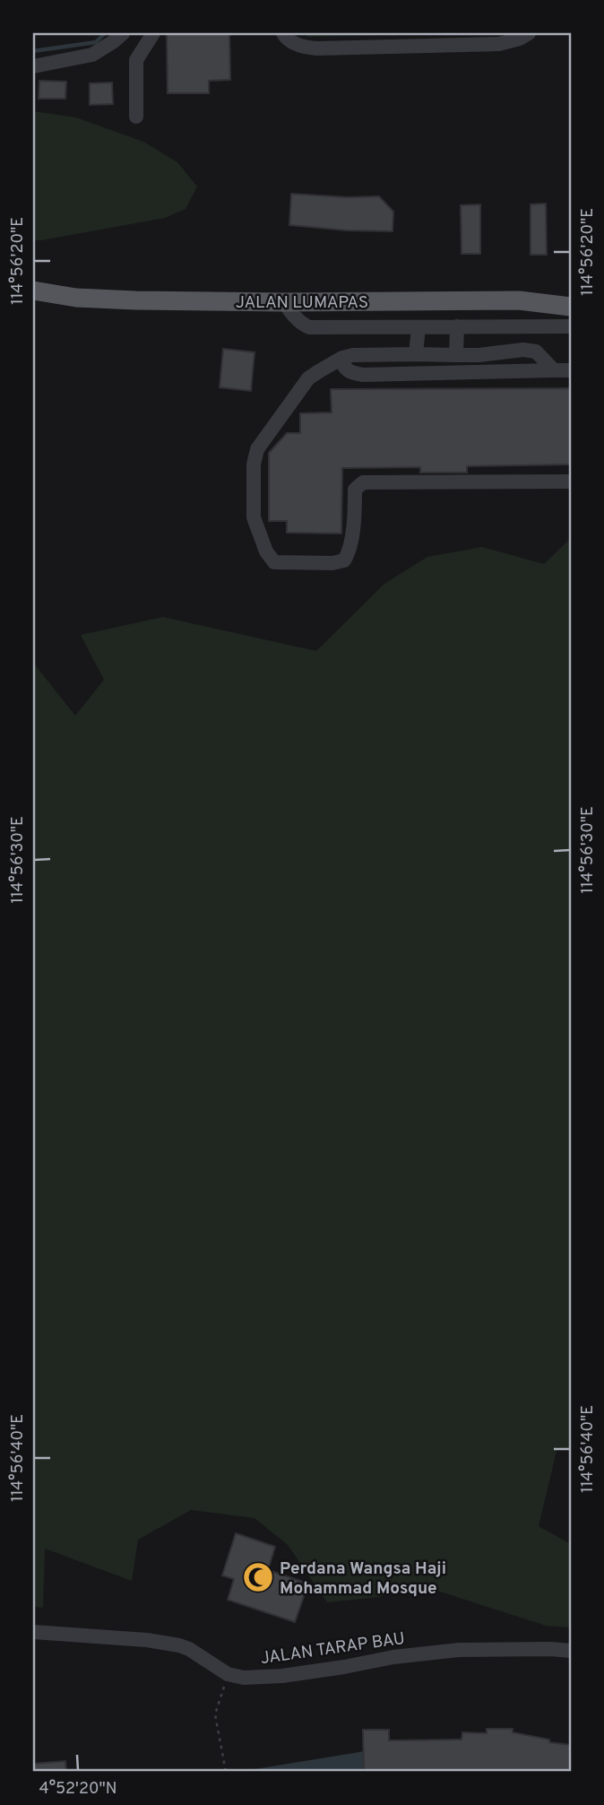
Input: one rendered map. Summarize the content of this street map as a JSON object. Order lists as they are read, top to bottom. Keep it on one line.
{"streets":{"main road":["JALAN LUMAPAS"],"street":["JALAN TARAP BAU"]},"places":{"mosque":["Perdana Wangsa Haji Mohammad Mosque"]},"coordinates":["114°56'20\"E","114°56'30\"E","114°56'40\"E","4°52'20\"N"]}
